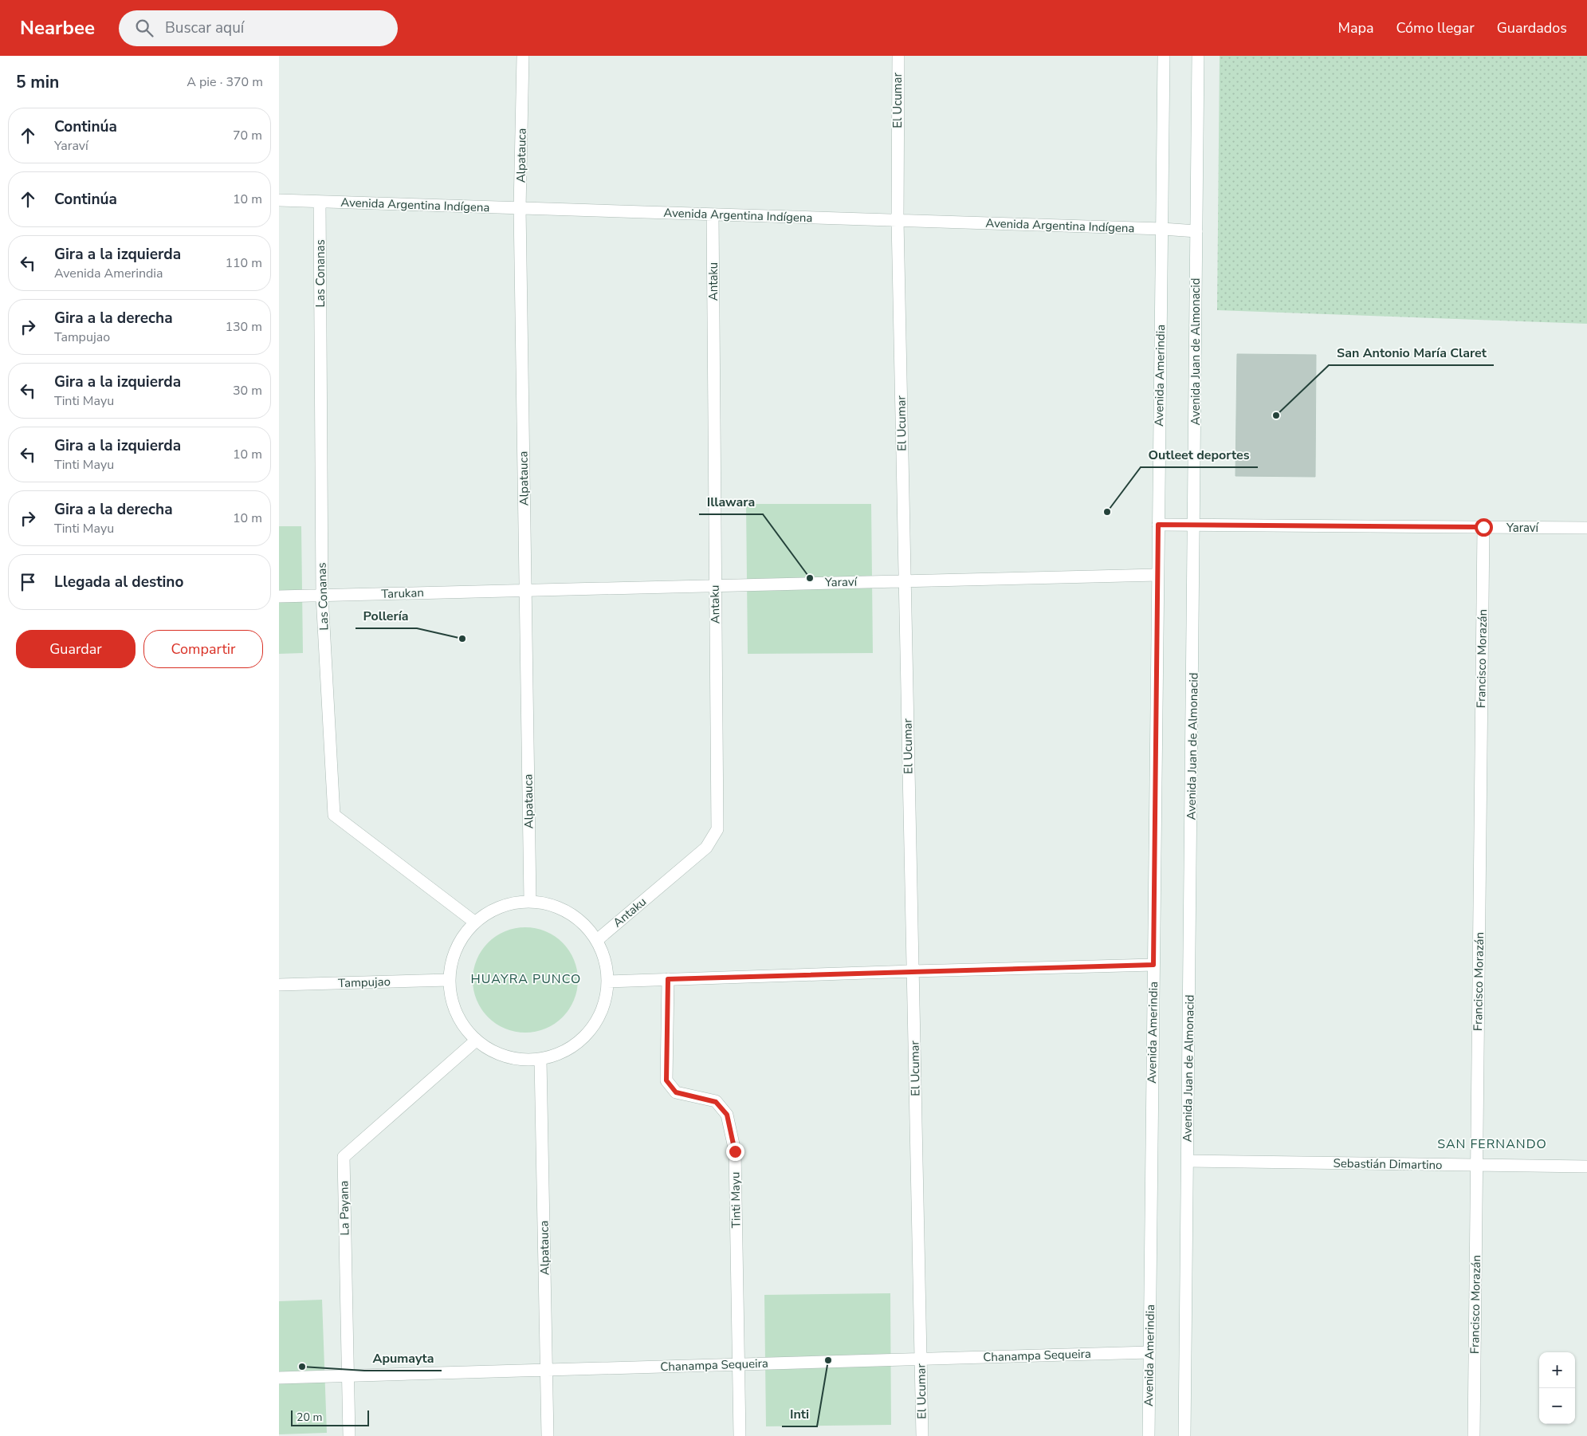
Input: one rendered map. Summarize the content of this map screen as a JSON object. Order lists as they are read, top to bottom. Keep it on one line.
{"streets":{"street":["El Ucumar","Alpatauca","Avenida Argentina Indígena","Las Conanas","Antaku","Avenida Juan de Almonacid","Avenida Amerindia","Yaraví","Tarukan","Francisco Morazán","Tampujao","Sebastián Dimartino","Tinti Mayu","La Payana","Chanampa Sequeira"]},"crossings":[["El Ucumar","Avenida Argentina Indígena"],["El Ucumar","Yaraví"],["El Ucumar","Chanampa Sequeira"],["Alpatauca","Avenida Argentina Indígena"],["Alpatauca","Yaraví"],["Alpatauca","Tarukan"],["Alpatauca","Chanampa Sequeira"],["Avenida Argentina Indígena","Las Conanas"],["Avenida Argentina Indígena","Antaku"],["Avenida Argentina Indígena","Avenida Juan de Almonacid"],["Avenida Argentina Indígena","Avenida Amerindia"],["Las Conanas","Tarukan"],["Antaku","Yaraví"],["Avenida Juan de Almonacid","Yaraví"],["Avenida Juan de Almonacid","Sebastián Dimartino"],["Avenida Amerindia","Yaraví"],["Avenida Amerindia","Chanampa Sequeira"],["Yaraví","Tarukan"],["Yaraví","Francisco Morazán"],["Francisco Morazán","Sebastián Dimartino"],["Tinti Mayu","Chanampa Sequeira"],["La Payana","Chanampa Sequeira"]],"districts":["HUAYRA PUNCO","SAN FERNANDO"],"places":["San Antonio María Claret","Outleet deportes","Illawara","Pollería","Inti","Apumayta"],"scale_bar":"20 m","page":{"header":"Nearbee","search":"Buscar aquí","nav":["Mapa","Cómo llegar","Guardados"],"heading":["5 min","A pie · 370 m"],"list":[["Continúa","Yaraví","70 m"],["Continúa","10 m"],["Gira a la izquierda","Avenida Amerindia","110 m"],["Gira a la derecha","Tampujao","130 m"],["Gira a la izquierda","Tinti Mayu","30 m"],["Gira a la izquierda","Tinti Mayu","10 m"],["Gira a la derecha","Tinti Mayu","10 m"],"Llegada al destino"],"buttons":["Guardar","Compartir"],"map_buttons":["+","−"],"scale":"20 m"}}
